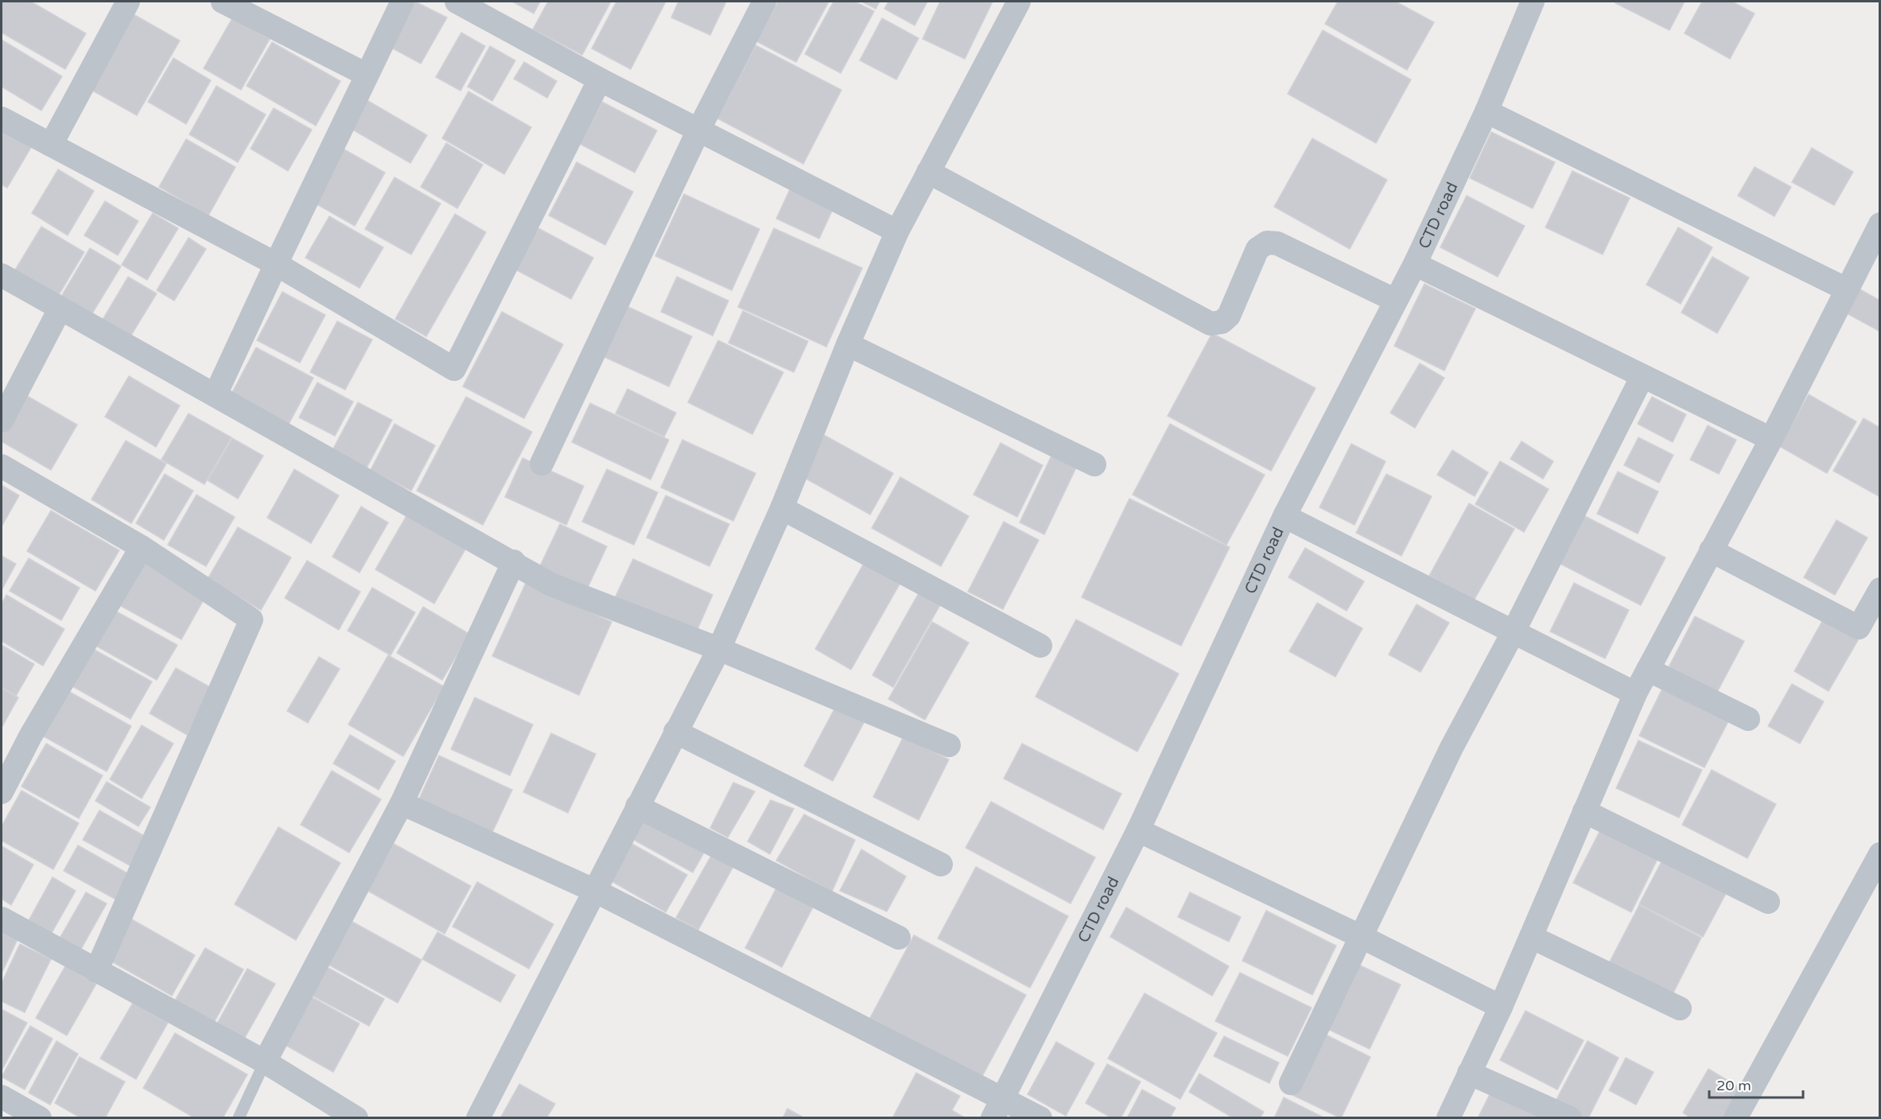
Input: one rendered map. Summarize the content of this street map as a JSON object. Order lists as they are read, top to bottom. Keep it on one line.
{"streets":{"street":["CTD road"]},"scale_bar":"20 m"}
